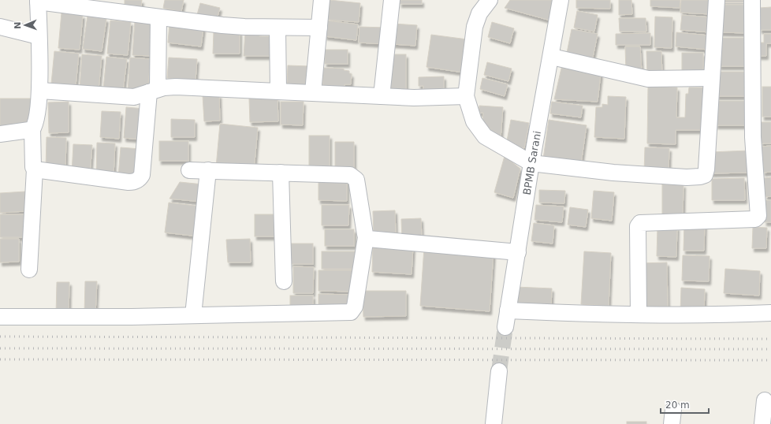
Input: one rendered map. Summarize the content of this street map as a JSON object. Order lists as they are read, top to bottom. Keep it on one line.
{"streets":{"street":["BPMB Sarani"]},"scale_bar":"20 m","north":"left"}
